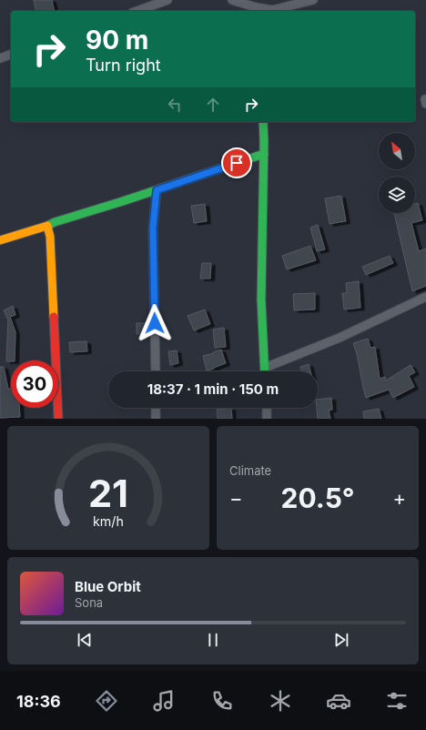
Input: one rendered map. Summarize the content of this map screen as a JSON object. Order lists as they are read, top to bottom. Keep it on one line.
{"north":"top left","page":{"turn":["90 m","Turn right"],"limit":"30","trip":"18:37 · 1 min · 150 m","tile":"Climate","heat":["−","20.5°","+"],"song":["Blue Orbit","Sona"],"tabs":"18:36","gauge":["21","km/h"]}}
